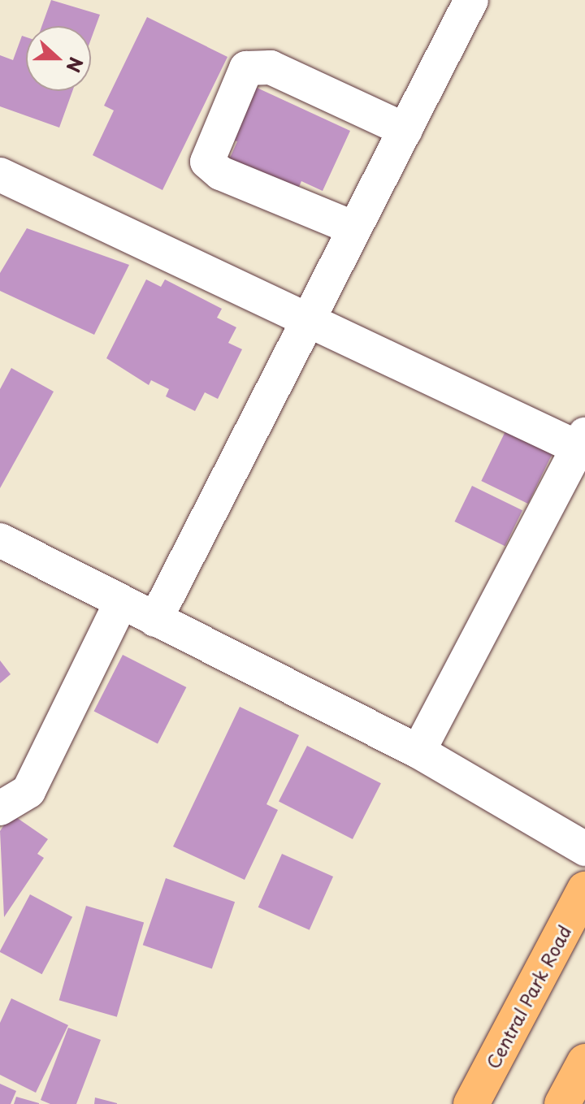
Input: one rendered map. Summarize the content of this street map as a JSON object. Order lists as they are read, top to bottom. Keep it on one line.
{"streets":{"main road":["Central Park Road"]},"north":"right"}
